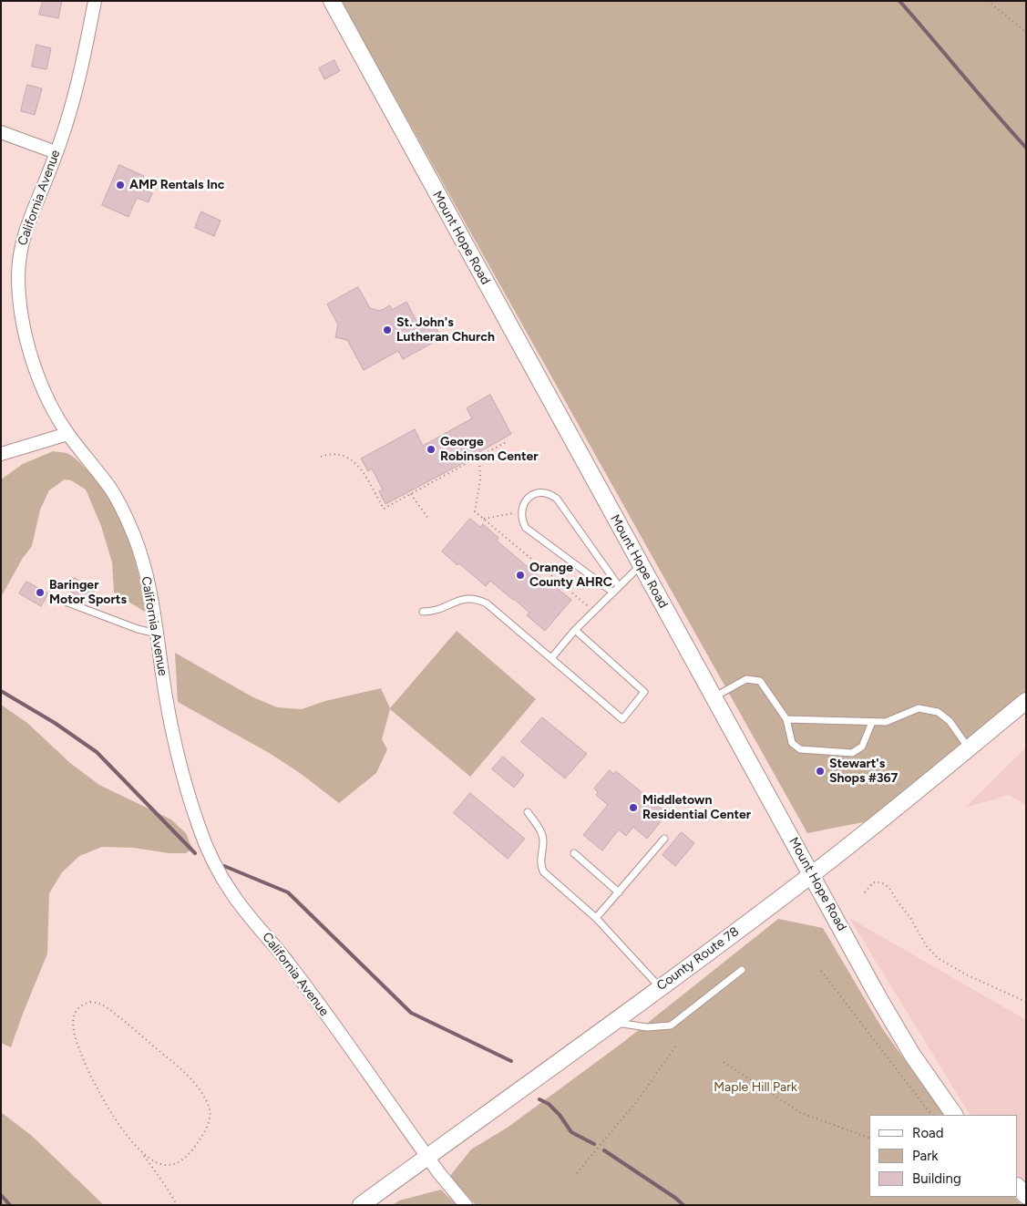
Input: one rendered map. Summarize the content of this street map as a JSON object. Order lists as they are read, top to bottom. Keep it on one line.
{"streets":{"street":["California Avenue","Mount Hope Road","County Route 78"]},"crossings":[["California Avenue","County Route 78"],["Mount Hope Road","County Route 78"]],"parks":["Maple Hill Park"],"places":["AMP Rentals Inc","St. John's Lutheran Church","George Robinson Center","Orange County AHRC","Baringer Motor Sports","Stewart's Shops #367","Middletown Residential Center"],"legend":["Road","Park","Building"]}
